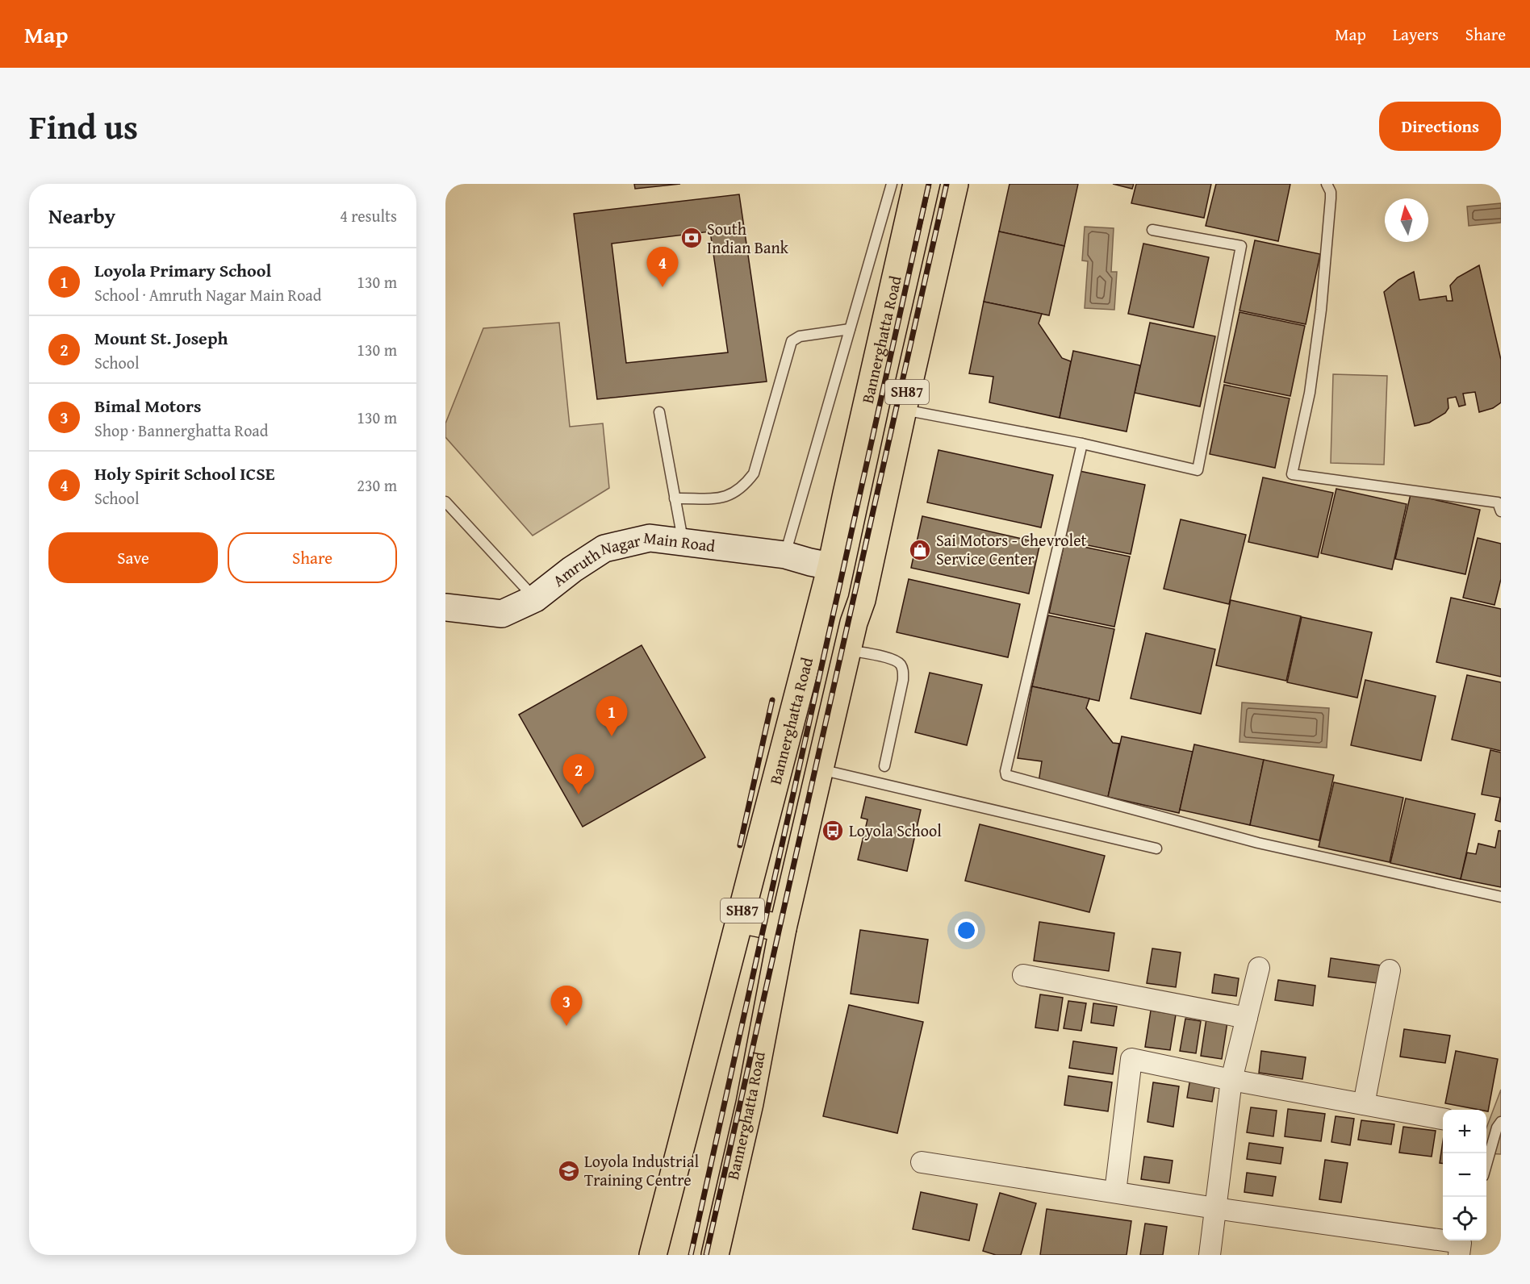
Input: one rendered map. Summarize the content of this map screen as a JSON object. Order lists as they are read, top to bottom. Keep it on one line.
{"streets":{"main road":["Bannerghatta Road","SH87","Amruth Nagar Main Road"]},"crossings":[["Bannerghatta Road","Amruth Nagar Main Road"]],"places":{"bank":["South Indian Bank"],"shop":["Sai Motors - Chevrolet Service Center"],"bus stop":["Loyola School"],"school or university":["Loyola Industrial Training Centre"]},"north":"top","page":{"header":"Map","nav":["Map","Layers","Share"],"title":"Find us","buttons":["Directions",["Save","Share"]],"heading":["Nearby","4 results"],"list":[{"mark":"1","name":"Loyola Primary School","note":"School · Amruth Nagar Main Road","value":"130 m"},{"mark":"2","name":"Mount St. Joseph","note":"School","value":"130 m"},{"mark":"3","name":"Bimal Motors","note":"Shop · Bannerghatta Road","value":"130 m"},{"mark":"4","name":"Holy Spirit School ICSE","note":"School","value":"230 m"}],"pins":["4","1","2","3"],"map_buttons":["+","−"]}}
